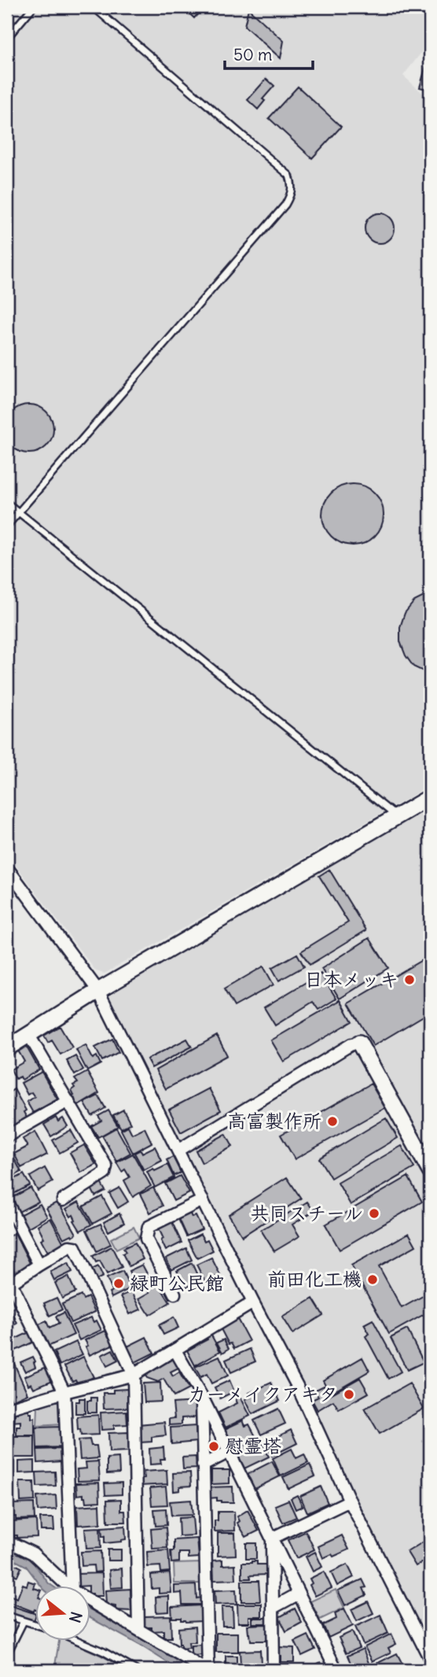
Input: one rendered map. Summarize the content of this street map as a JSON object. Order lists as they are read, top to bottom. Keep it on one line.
{"places":["日本メッキ","高富製作所","共同スチール","前田化工機","緑町公民館","カーメイクアキタ","慰霊塔"],"scale_bar":"50 m","north":"right"}
